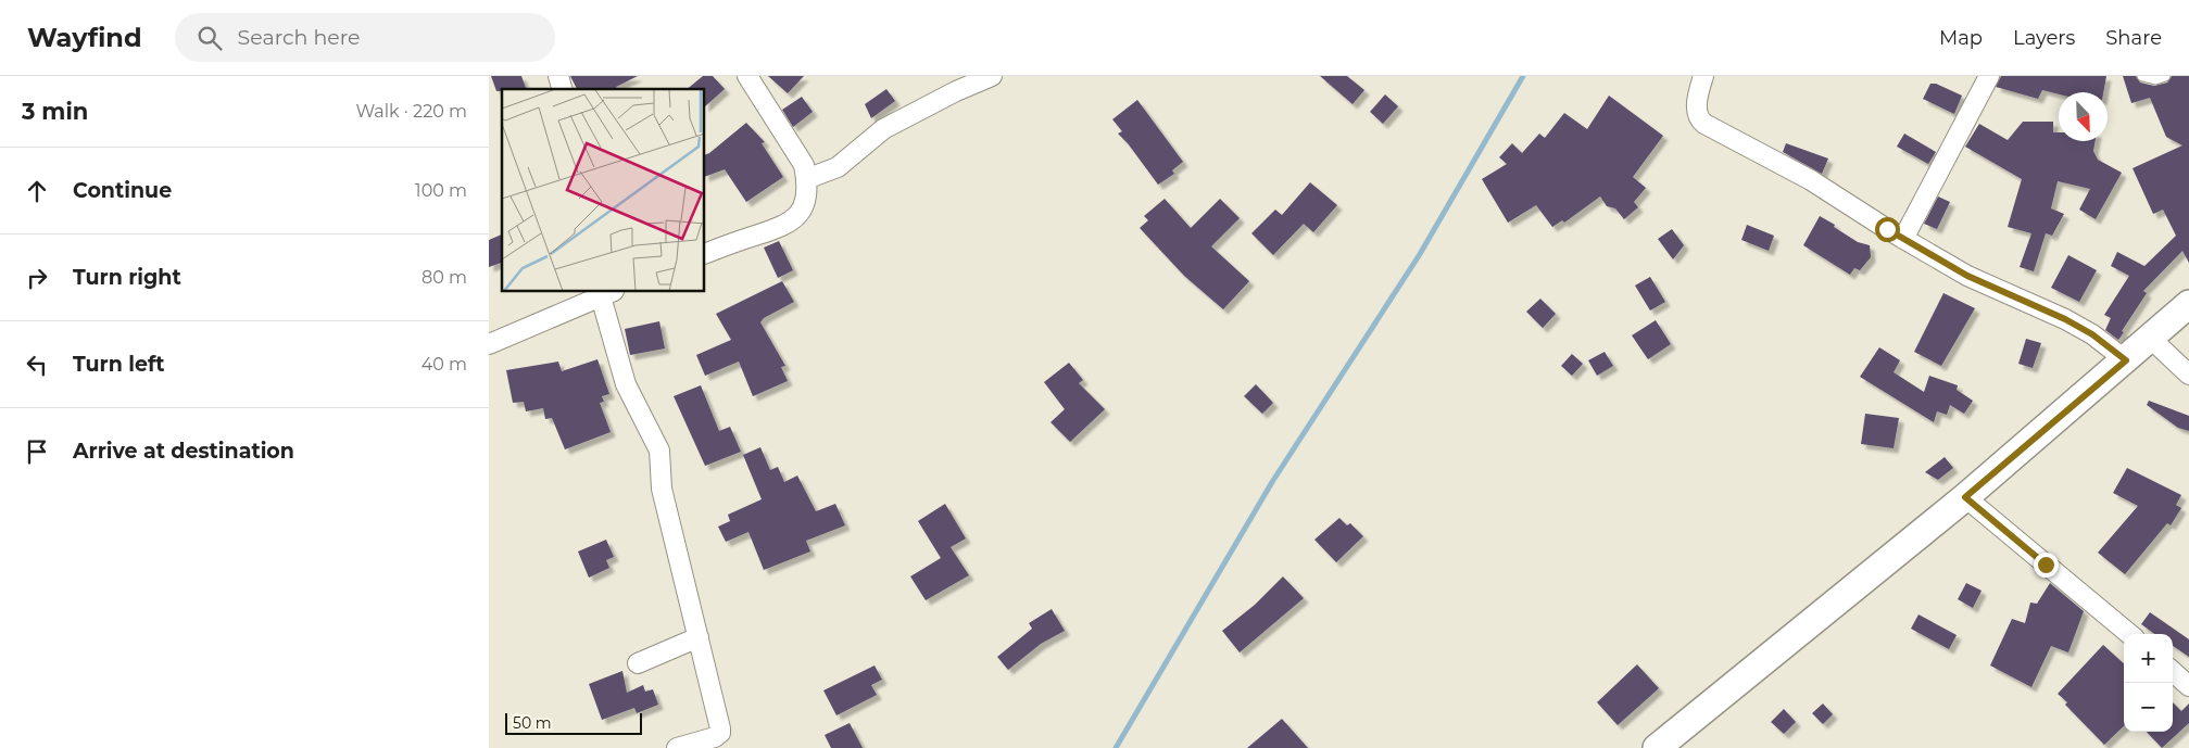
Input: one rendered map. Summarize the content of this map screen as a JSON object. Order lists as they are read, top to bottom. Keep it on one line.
{"scale_bar":"50 m","north":"bottom right","page":{"header":"Wayfind","search":"Search here","nav":["Map","Layers","Share"],"heading":["3 min","Walk · 220 m"],"list":[["Continue","100 m"],["Turn right","80 m"],["Turn left","40 m"],"Arrive at destination"],"map_buttons":["+","−"],"scale":"50 m"}}
